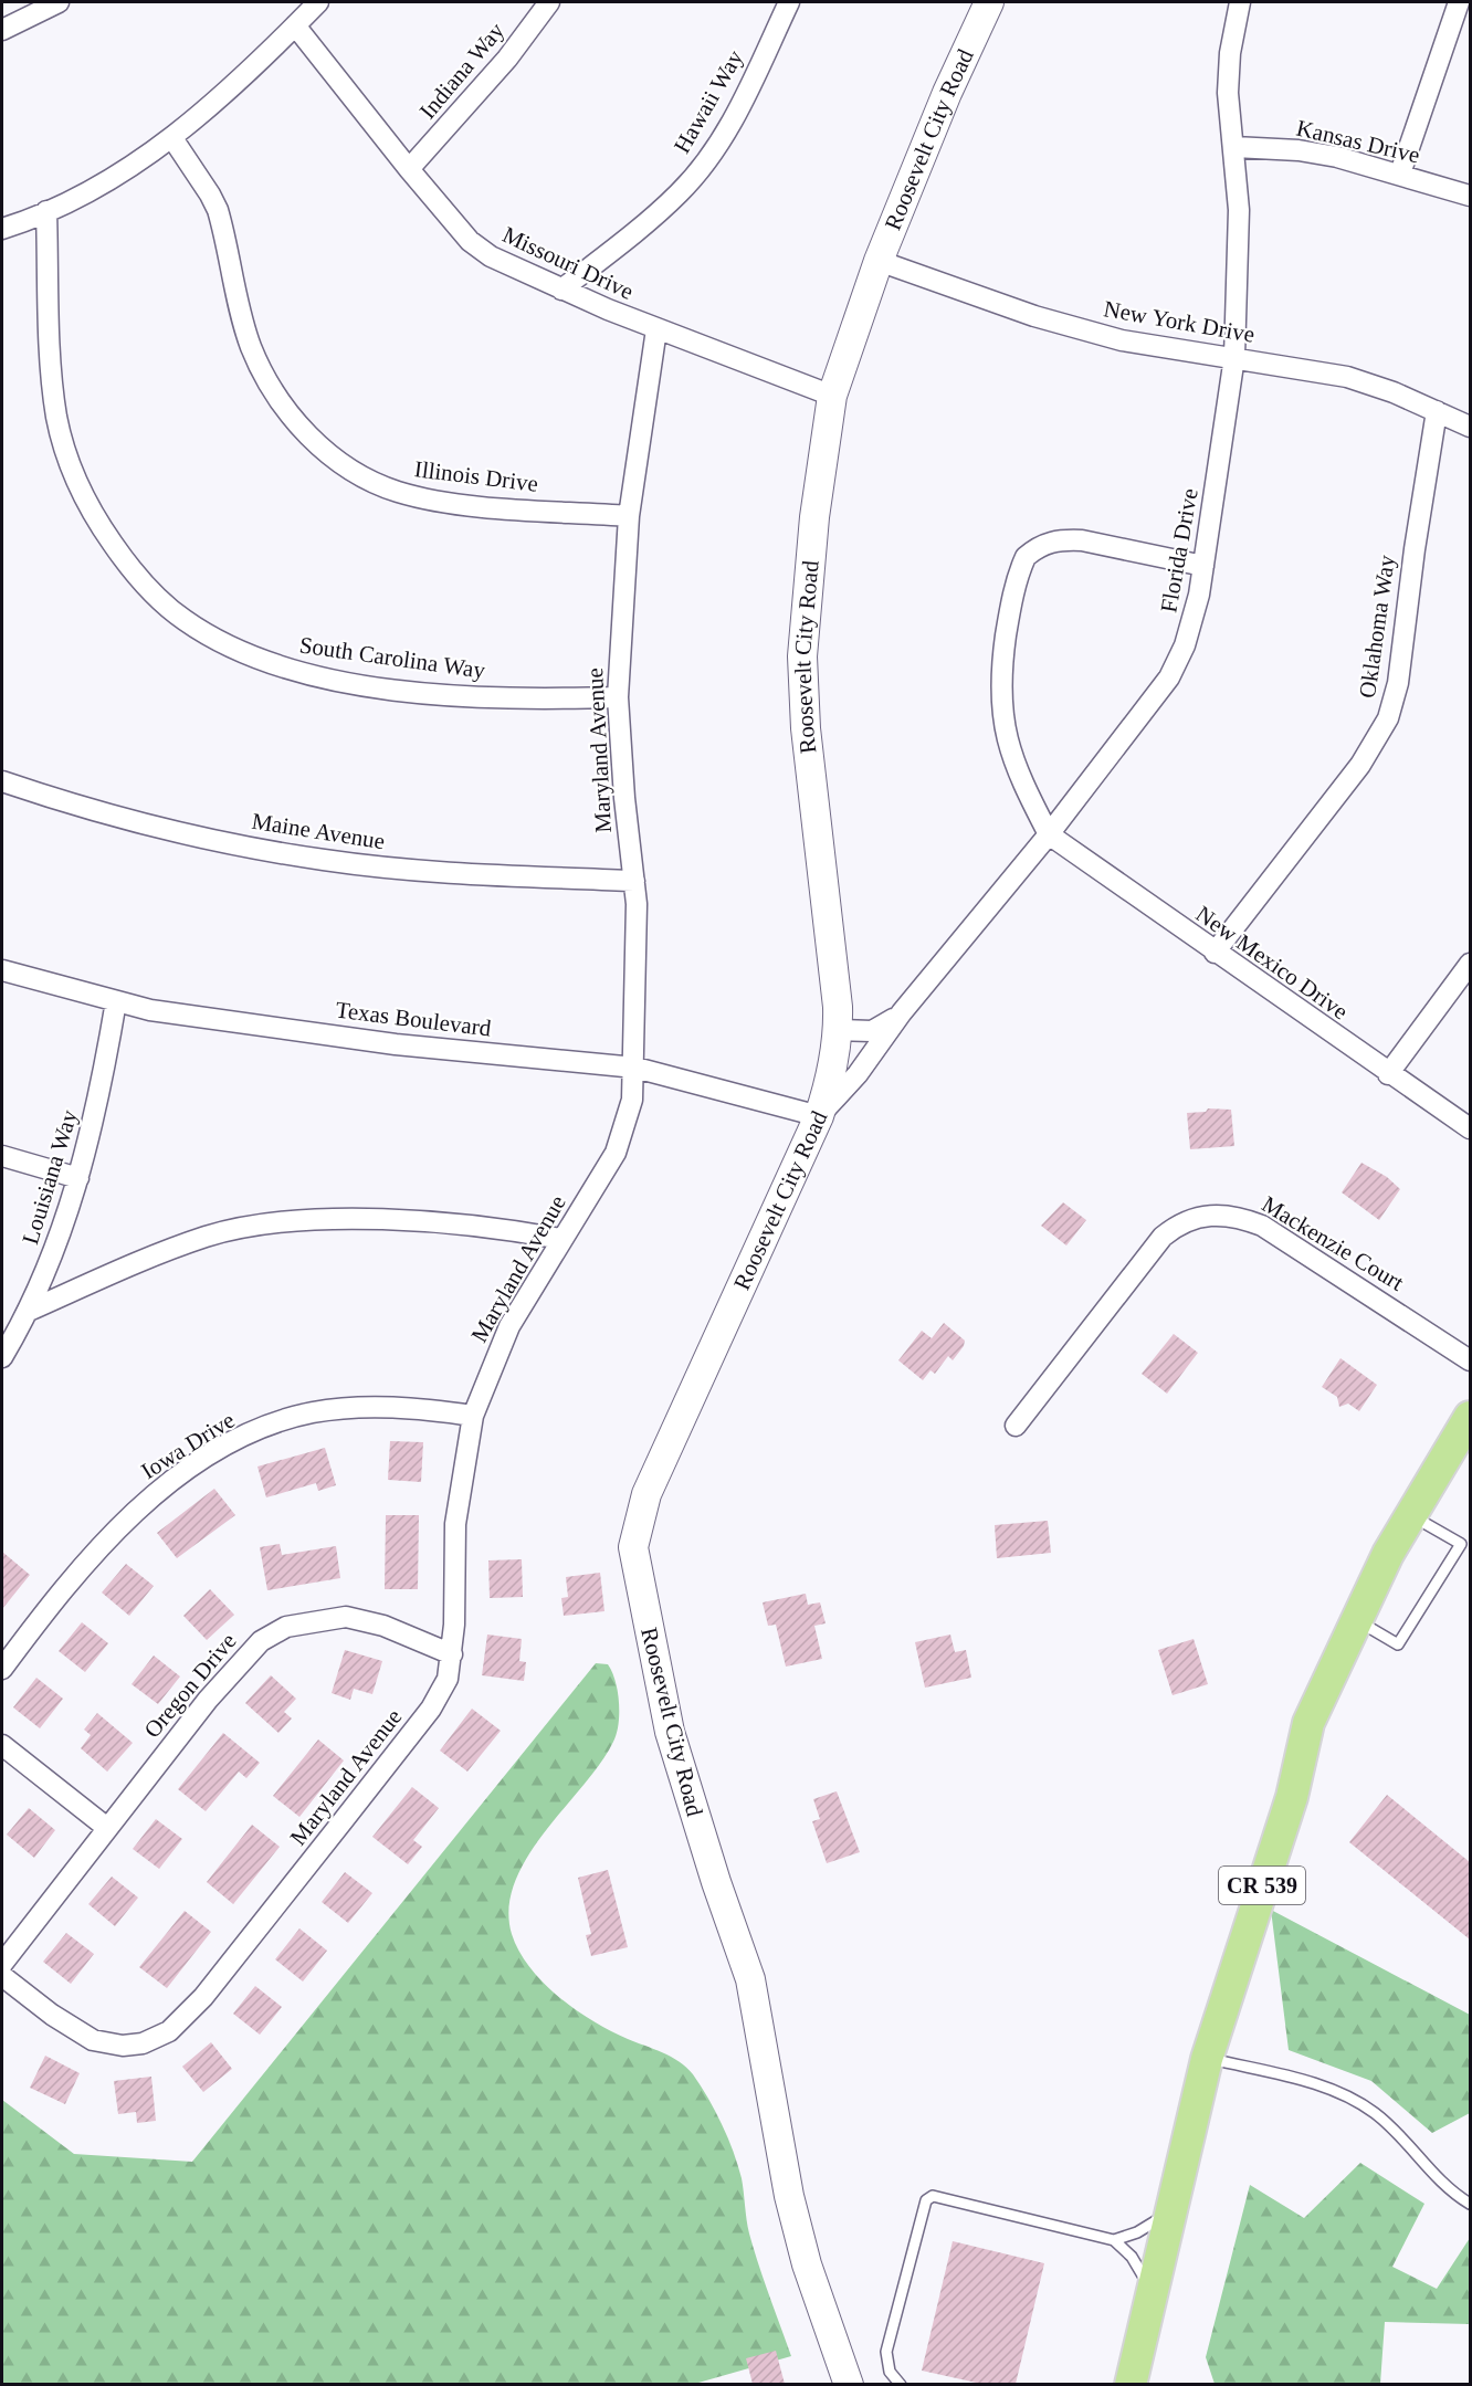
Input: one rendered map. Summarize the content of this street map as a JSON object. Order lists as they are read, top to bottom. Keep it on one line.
{"streets":{"main road":["CR 539"],"street":["Indiana Way","Hawaii Way","Roosevelt City Road","Kansas Drive","Missouri Drive","New York Drive","Illinois Drive","Florida Drive","Oklahoma Way","South Carolina Way","Maryland Avenue","Maine Avenue","New Mexico Drive","Texas Boulevard","Louisiana Way","Mackenzie Court","Iowa Drive","Oregon Drive"]},"crossings":[["Indiana Way","Missouri Drive"],["Hawaii Way","Missouri Drive"],["Roosevelt City Road","Missouri Drive"],["Roosevelt City Road","New York Drive"],["Roosevelt City Road","Florida Drive"],["Roosevelt City Road","Texas Boulevard"],["Kansas Drive","Florida Drive"],["Missouri Drive","Maryland Avenue"],["New York Drive","Florida Drive"],["New York Drive","Oklahoma Way"],["Illinois Drive","Maryland Avenue"],["Florida Drive","New Mexico Drive"],["Florida Drive","Texas Boulevard"],["Oklahoma Way","New Mexico Drive"],["South Carolina Way","Maryland Avenue"],["Maryland Avenue","Maine Avenue"],["Maryland Avenue","Texas Boulevard"],["Maryland Avenue","Iowa Drive"],["Maryland Avenue","Oregon Drive"],["Texas Boulevard","Louisiana Way"]]}
